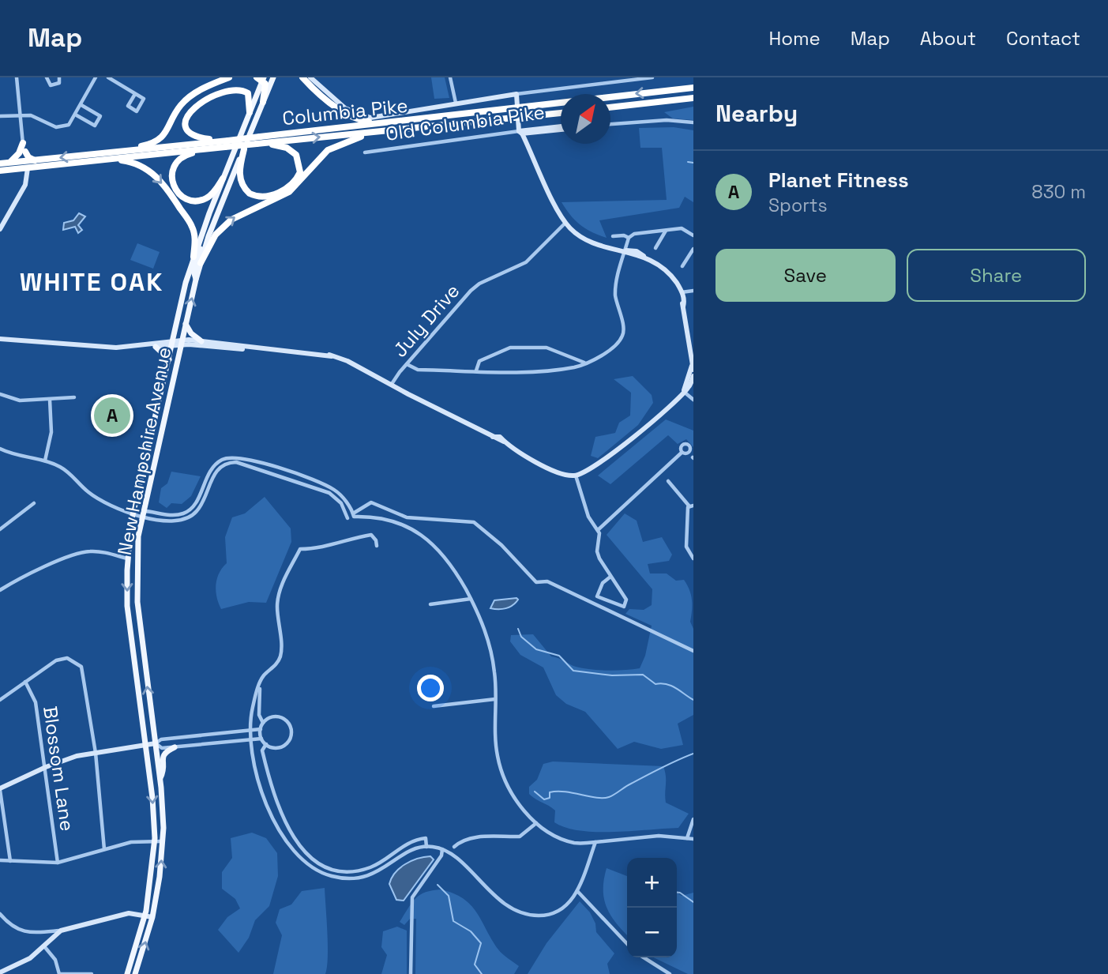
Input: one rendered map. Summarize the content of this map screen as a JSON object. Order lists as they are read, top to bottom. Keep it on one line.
{"streets":{"highway":["Columbia Pike"],"main road":["New Hampshire Avenue"],"street":["Old Columbia Pike","July Drive","Blossom Lane"]},"districts":["WHITE OAK"],"north":"top right","page":{"header":"Map","nav":["Home","Map","About","Contact"],"heading":"Nearby","list":[{"mark":"A","name":"Planet Fitness","note":"Sports","value":"830 m"}],"buttons":["Save","Share"],"pins":"A","map_buttons":["+","−"]}}
